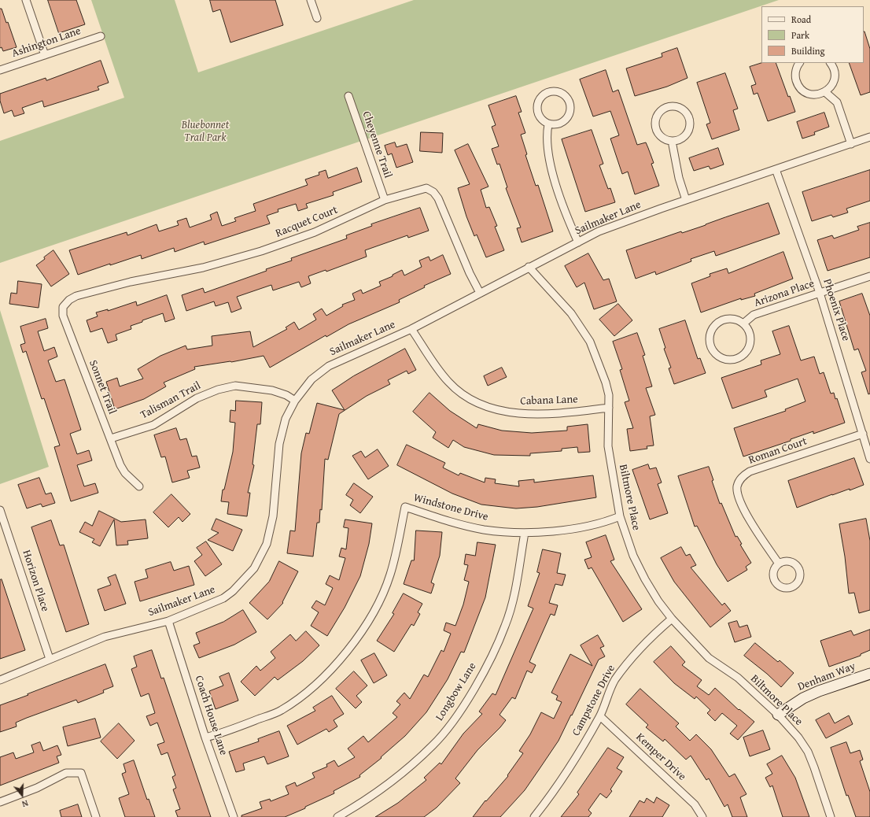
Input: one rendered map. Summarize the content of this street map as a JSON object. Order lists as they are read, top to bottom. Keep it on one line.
{"streets":{"street":["Ashington Lane","Cheyenne Trail","Sailmaker Lane","Racquet Court","Arizona Place","Phoenix Place","Sonnet Trail","Talisman Trail","Cabana Lane","Roman Court","Biltmore Place","Windstone Drive","Horizon Place","Denham Way","Longbow Lane","Campstone Drive","Coach House Lane","Kemper Drive"]},"crossings":[["Cheyenne Trail","Racquet Court"],["Sailmaker Lane","Racquet Court"],["Sailmaker Lane","Phoenix Place"],["Sailmaker Lane","Talisman Trail"],["Sailmaker Lane","Cabana Lane"],["Sailmaker Lane","Biltmore Place"],["Sailmaker Lane","Horizon Place"],["Sailmaker Lane","Coach House Lane"],["Racquet Court","Sonnet Trail"],["Arizona Place","Phoenix Place"],["Phoenix Place","Roman Court"],["Sonnet Trail","Talisman Trail"],["Cabana Lane","Biltmore Place"],["Biltmore Place","Windstone Drive"],["Biltmore Place","Denham Way"],["Biltmore Place","Campstone Drive"],["Windstone Drive","Longbow Lane"],["Windstone Drive","Coach House Lane"],["Campstone Drive","Kemper Drive"]],"parks":["Bluebonnet Trail Park"],"legend":["Road","Park","Building"],"north":"bottom"}
